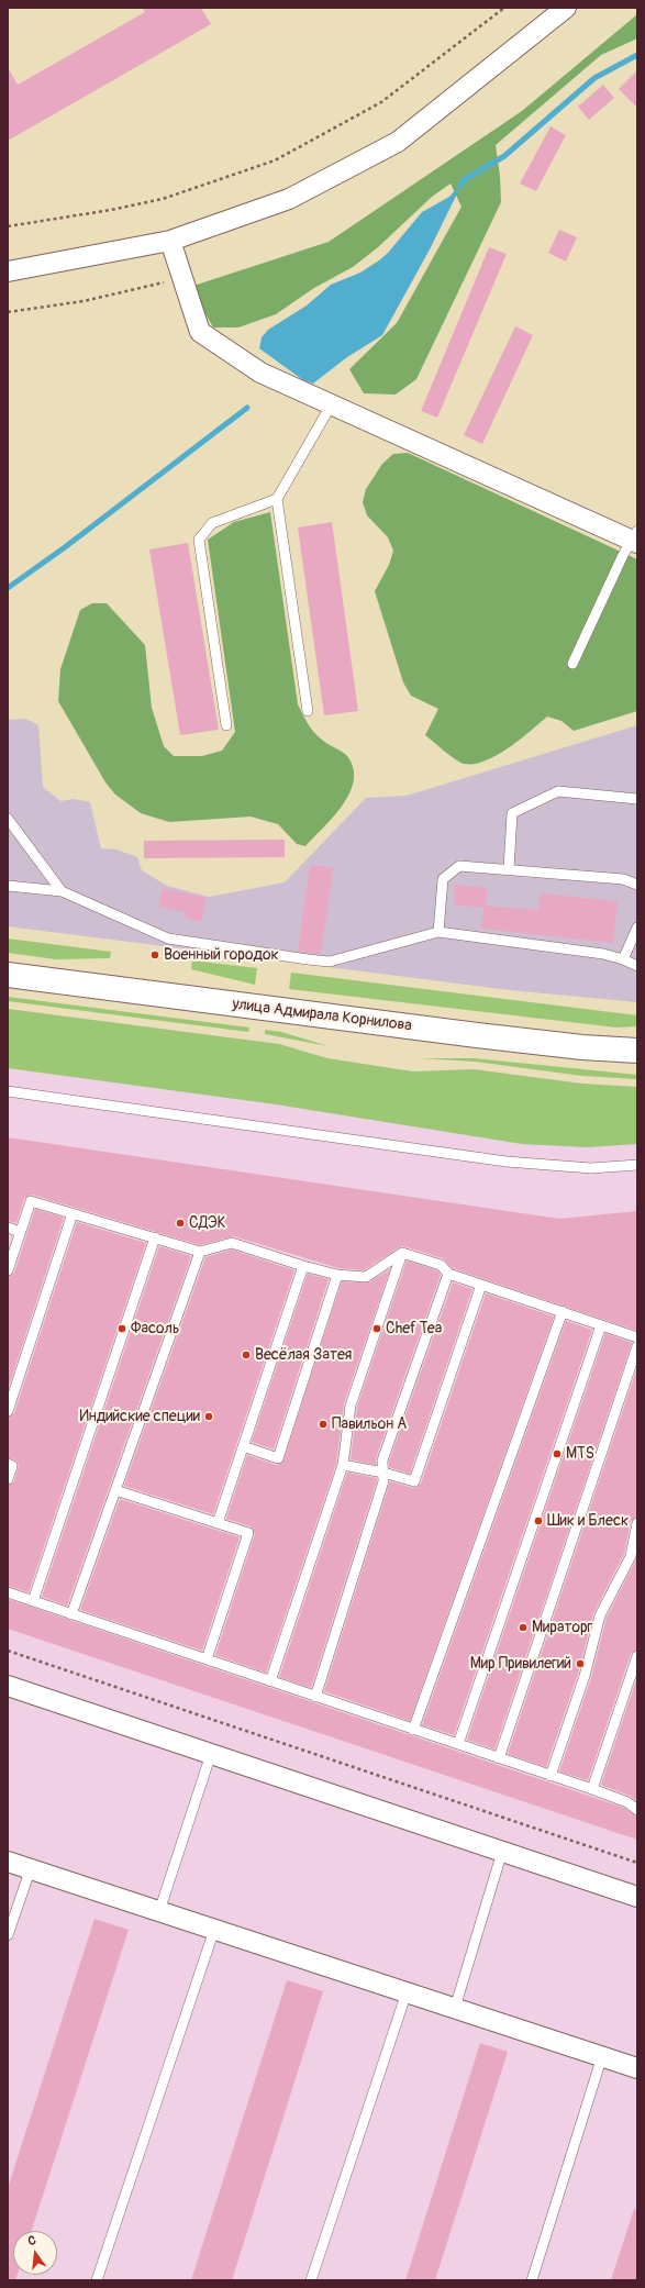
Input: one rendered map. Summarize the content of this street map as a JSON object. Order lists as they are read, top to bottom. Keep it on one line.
{"streets":{"main road":["улица Адмирала Корнилова"]},"places":["Военный городок","СДЭК","Фасоль","Chef Tea","Весёлая Затея","Индийские специи","Павильон А","MTS","Шик и Блеск","Мираторг","Мир Привилегий"],"north":"top"}
